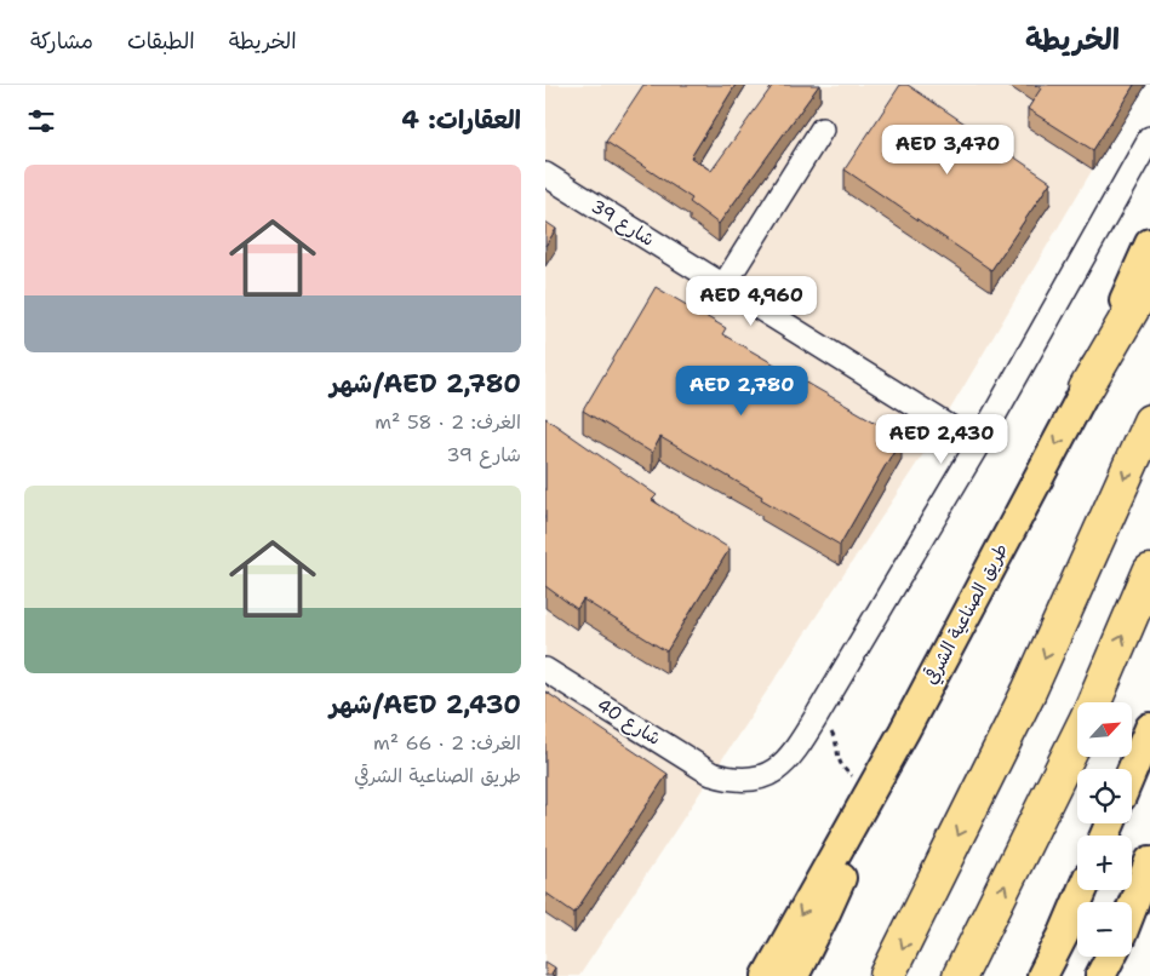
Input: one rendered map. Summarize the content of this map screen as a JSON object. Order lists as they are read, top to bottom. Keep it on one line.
{"streets":{"main road":["طريق الصناعية الشرقي"],"street":["شارع 39","شارع 40"]},"north":"top right","page":{"header":"الخريطة","nav":["الخريطة","الطبقات","مشاركة"],"heading":"العقارات: 4","price":["AED 3,470","AED 4,960","AED 2,780","AED 2,430"],"list":[{"name":"AED 2,780/شهر","note":"الغرف: 2 · 58 m² · شارع 39"},{"name":"AED 2,430/شهر","note":"الغرف: 2 · 66 m² · طريق الصناعية الشرقي"}],"map_buttons":["+","−"]}}
